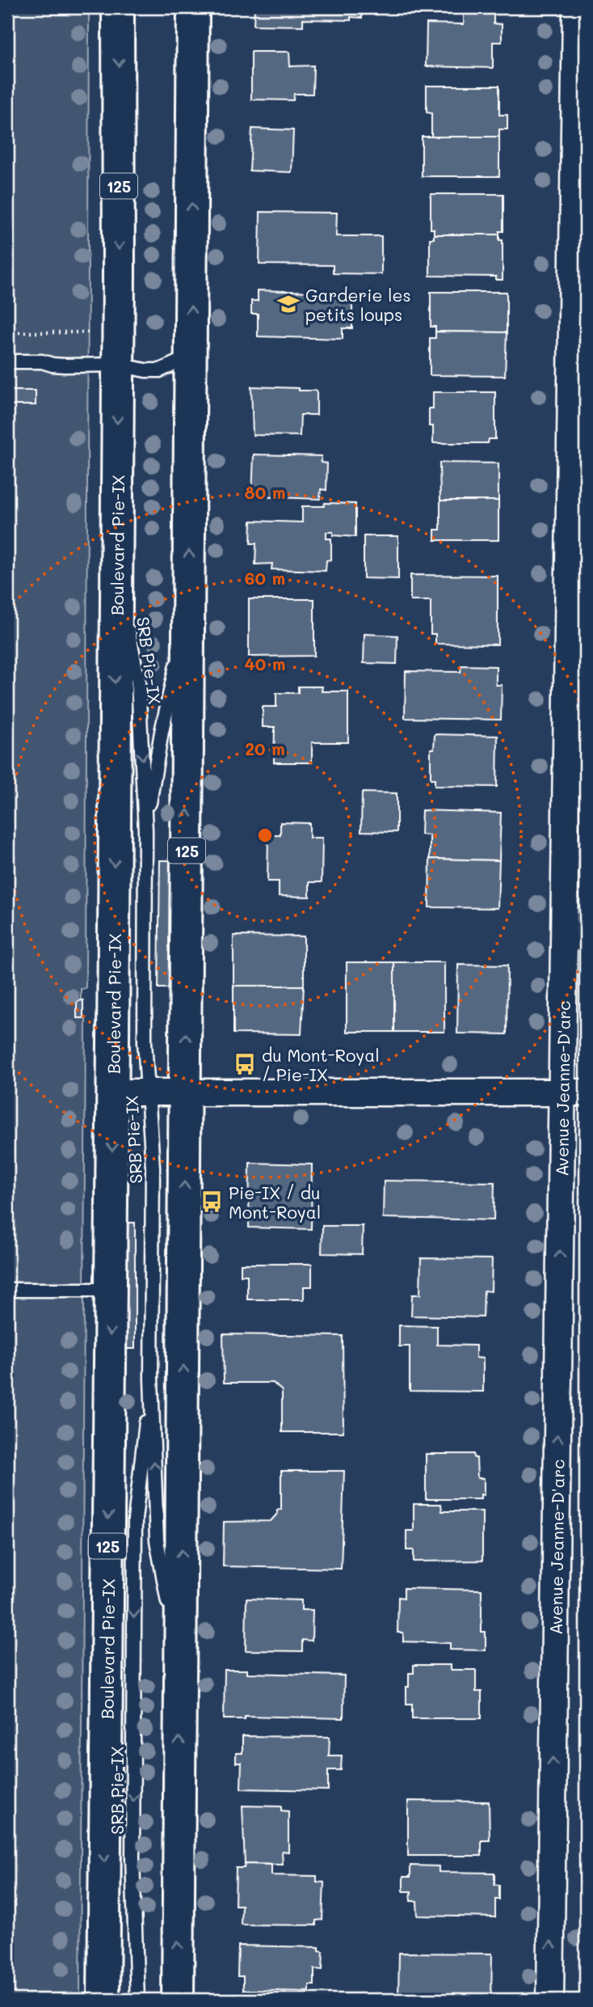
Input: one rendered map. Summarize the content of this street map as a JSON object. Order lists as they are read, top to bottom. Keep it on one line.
{"streets":{"main road":["125","Boulevard Pie-IX"],"street":["Avenue Jeanne-D'arc"],"lane":["SRB Pie-IX"]},"crossings":[["125","SRB Pie-IX"],["Boulevard Pie-IX","SRB Pie-IX"]],"one_way":["Avenue Jeanne-D'arc"],"places":{"school or university":["Garderie les petits loups"],"bus stop":["du Mont-Royal / Pie-IX","Pie-IX / du Mont-Royal"]},"rings":["80 m","60 m","40 m","20 m"]}
